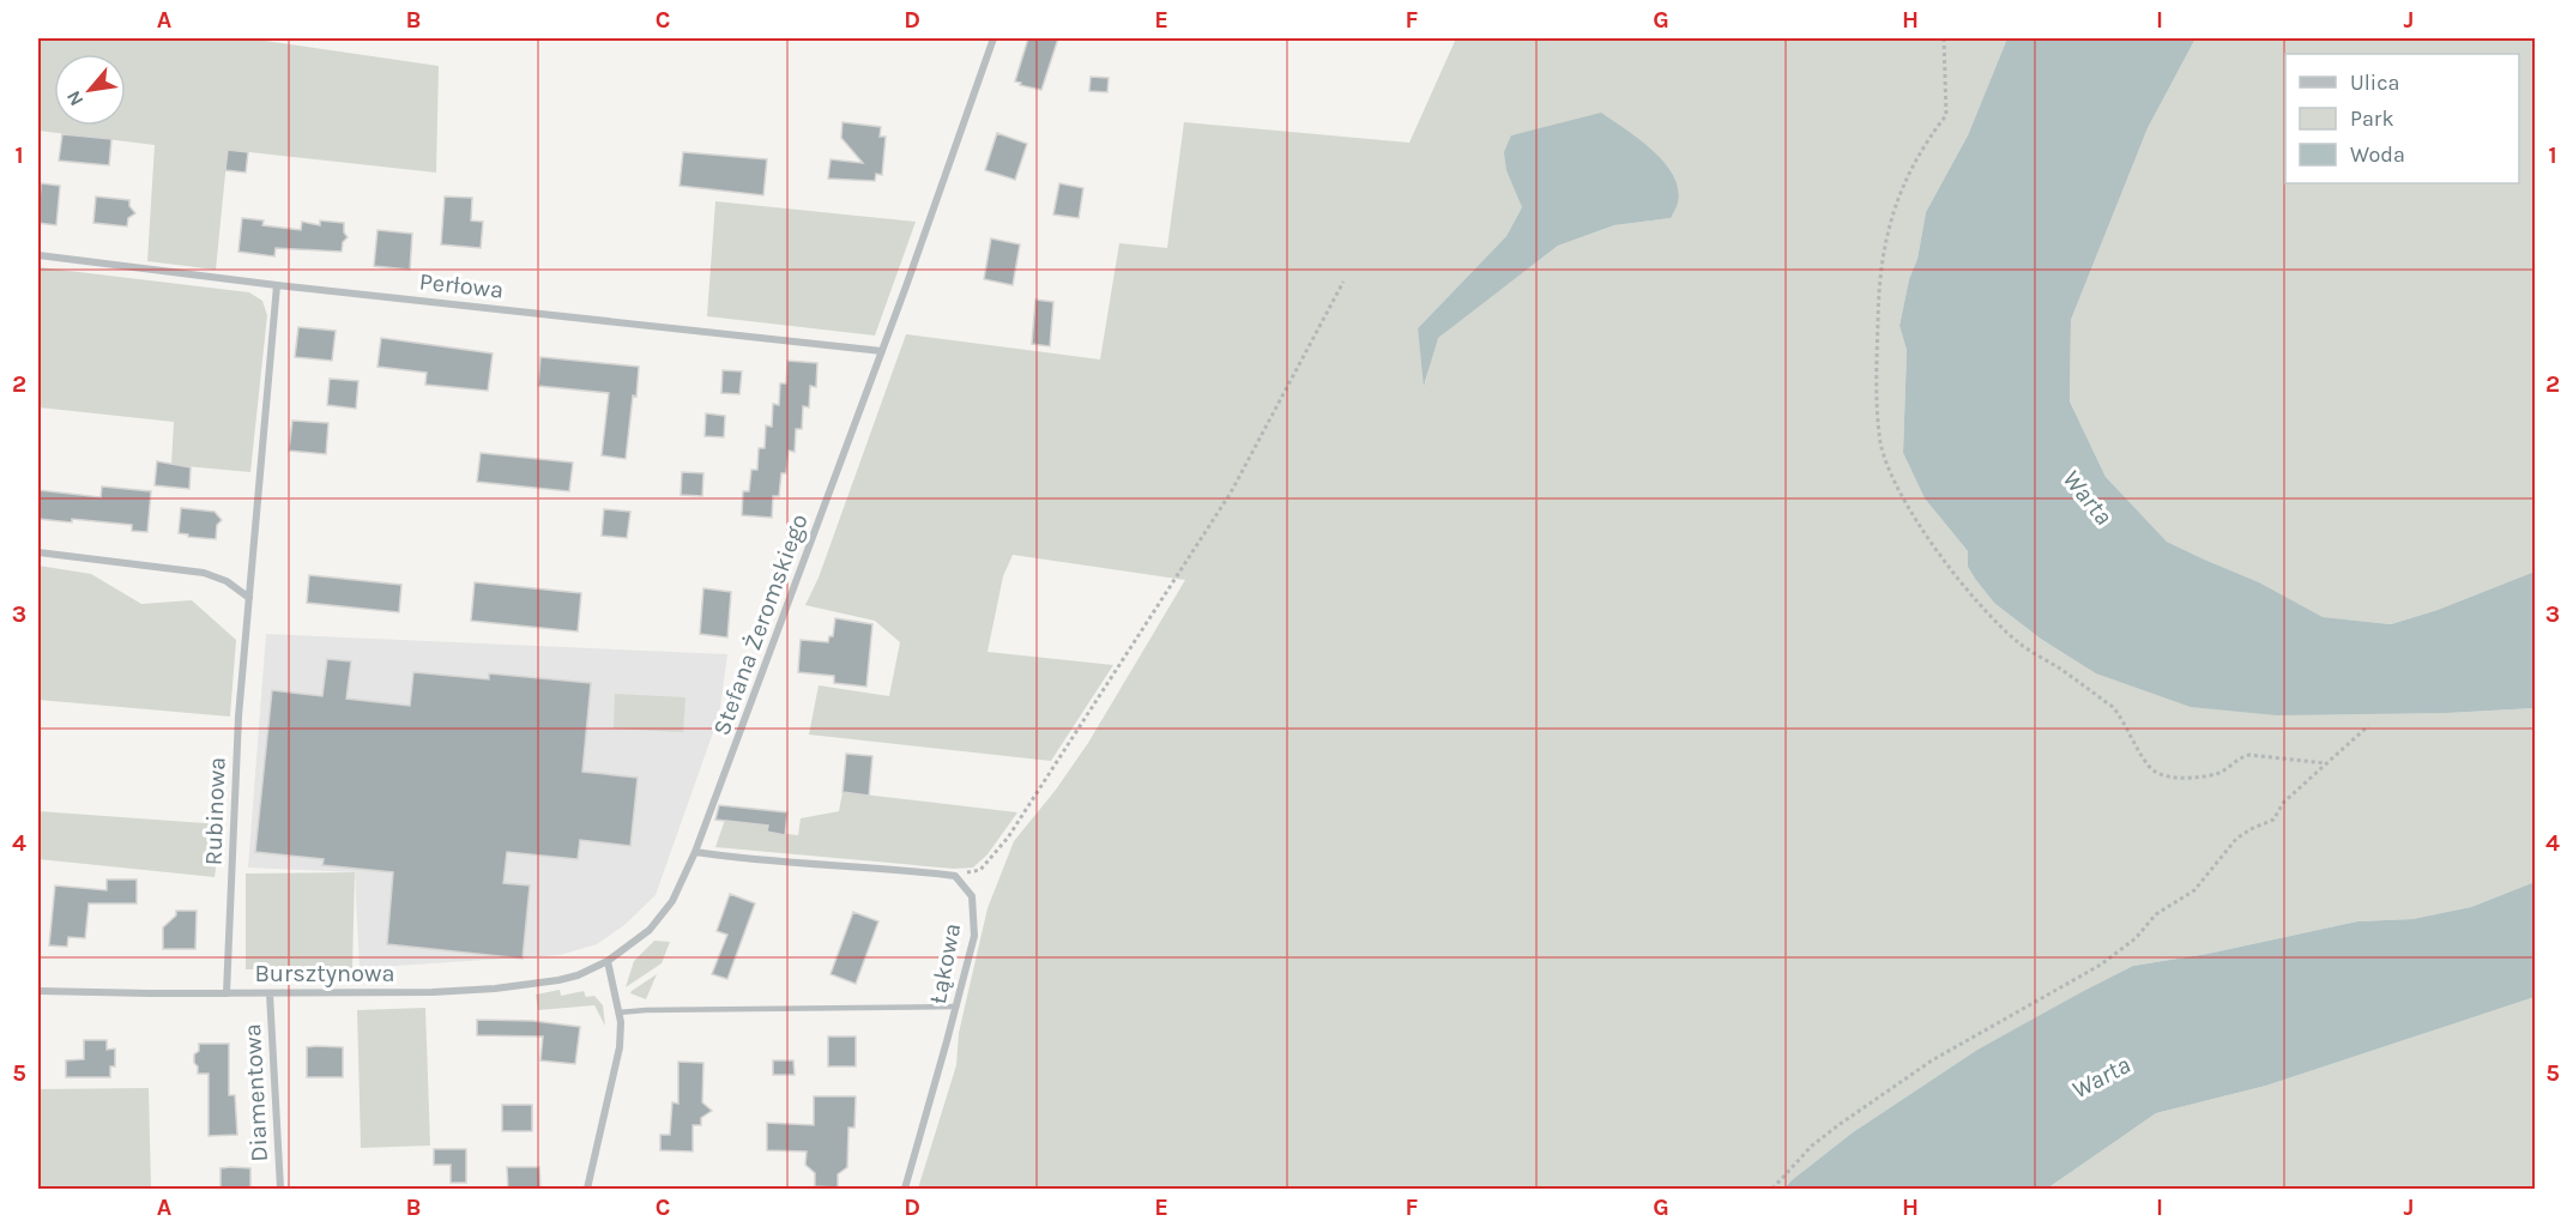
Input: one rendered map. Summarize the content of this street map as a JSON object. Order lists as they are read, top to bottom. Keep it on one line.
{"streets":{"street":["Perłowa","Stefana Żeromskiego","Rubinowa","Łąkowa","Bursztynowa","Diamentowa"]},"crossings":[["Perłowa","Stefana Żeromskiego"],["Perłowa","Rubinowa"],["Stefana Żeromskiego","Bursztynowa"],["Rubinowa","Bursztynowa"],["Bursztynowa","Diamentowa"]],"water":["Warta"],"legend":["Ulica","Park","Woda"],"north":"bottom left","grid":{"columns":["A","B","C","D","E","F","G","H","I","J"],"rows":["1","2","3","4","5"]}}
